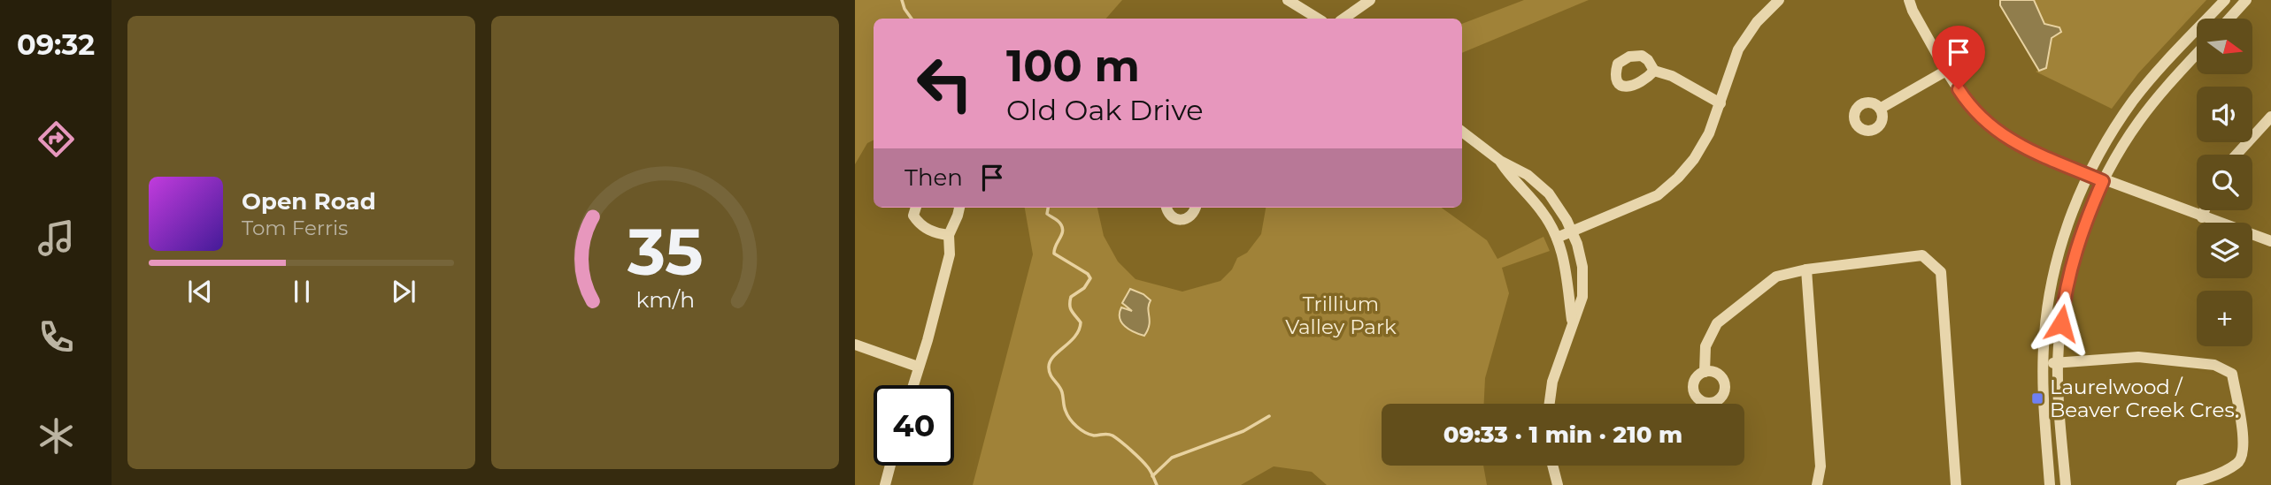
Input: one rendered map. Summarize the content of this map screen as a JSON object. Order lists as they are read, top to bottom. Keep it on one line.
{"parks":["Trillium Valley Park"],"places":{"transit":["Laurelwood / Beaver Creek Cres."]},"north":"right","page":{"tabs":"09:32","map_buttons":"+","turn":["100 m","Old Oak Drive"],"then":"Then","song":["Open Road","Tom Ferris"],"limit":"40","trip":"09:33 · 1 min · 210 m","gauge":["35","km/h"]}}
